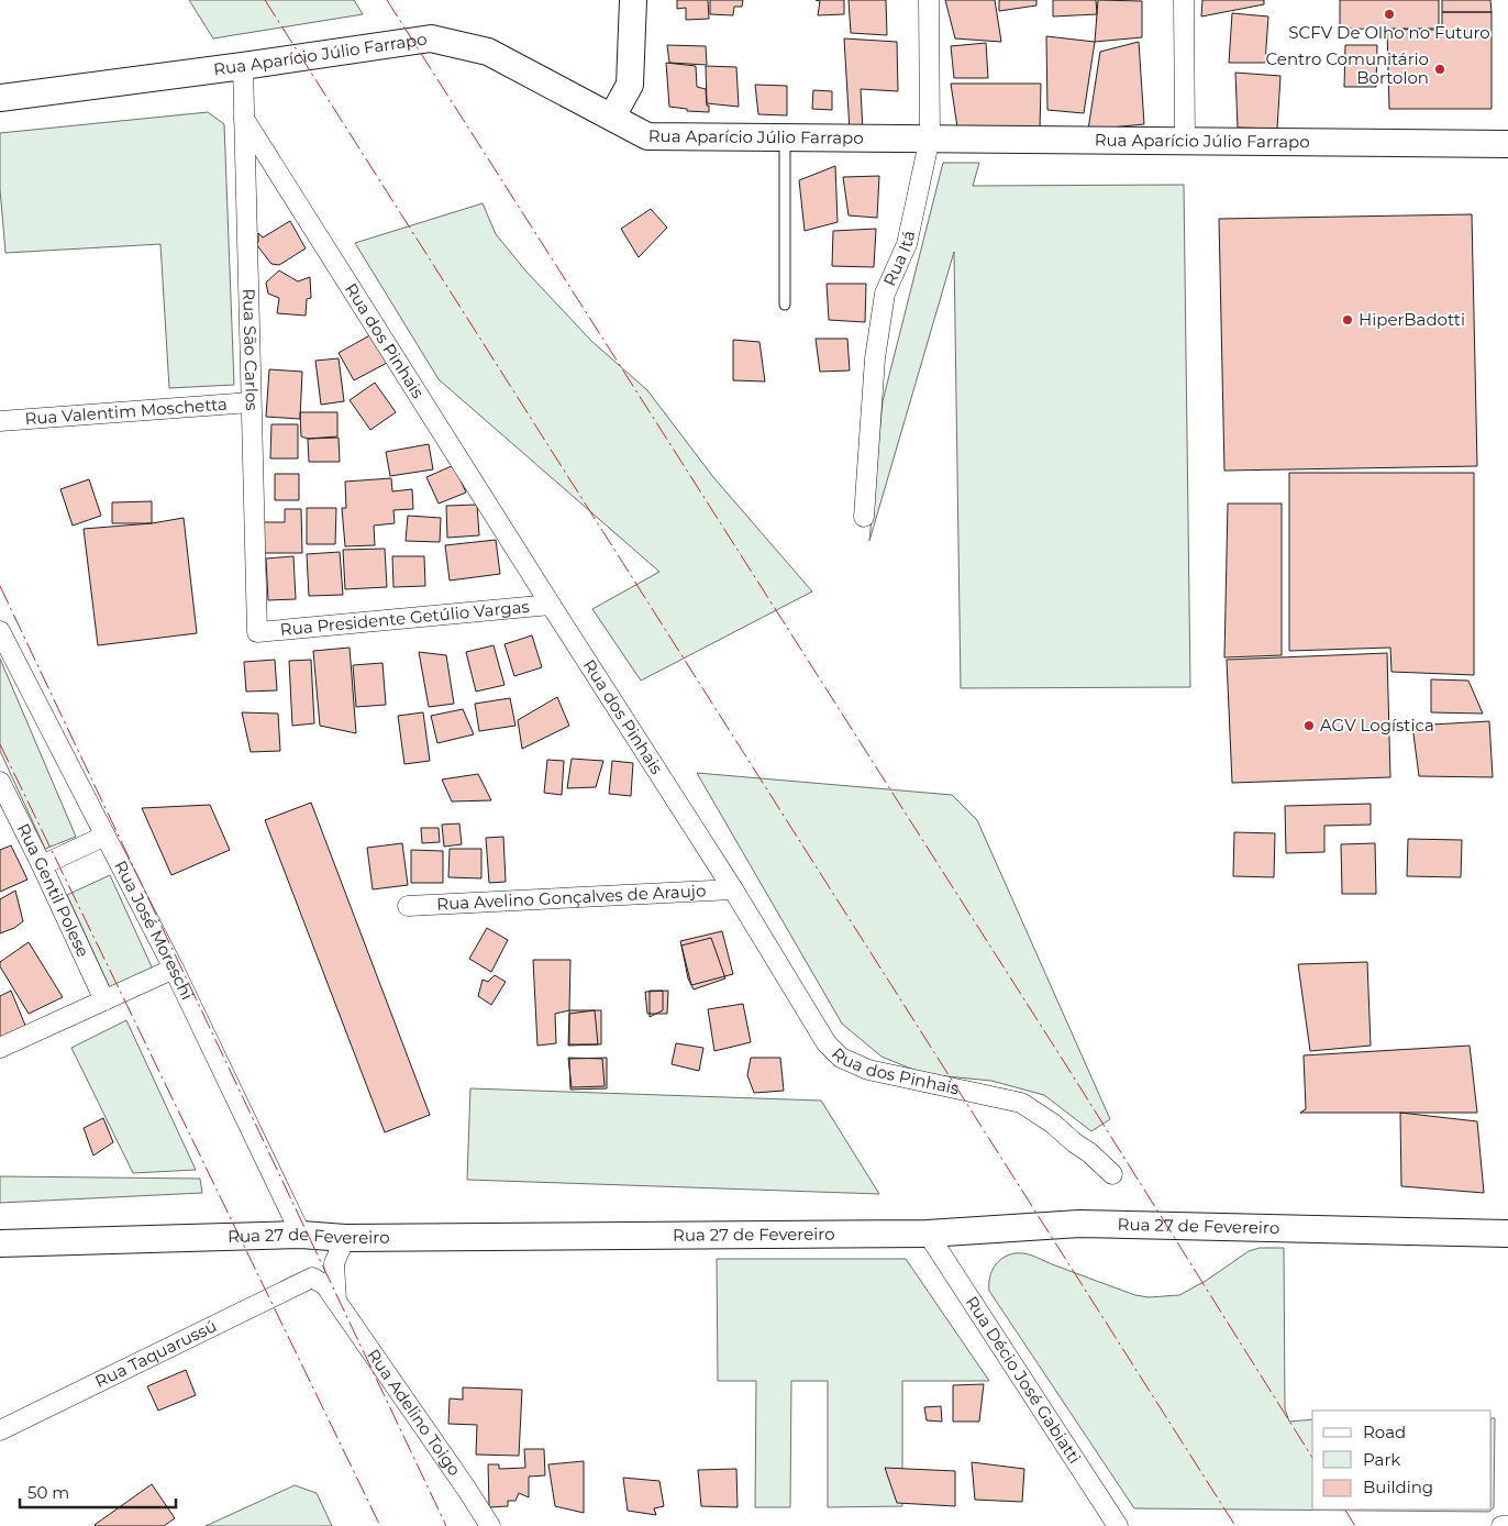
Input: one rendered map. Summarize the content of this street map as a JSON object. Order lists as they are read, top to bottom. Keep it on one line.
{"streets":{"street":["Rua Aparício Júlio Farrapo","Rua Itá","Rua dos Pinhais","Rua São Carlos","Rua Valentim Moschetta","Rua Presidente Getúlio Vargas","Rua Gentil Polese","Rua Avelino Gonçalves de Araujo","Rua José Moreschi","Rua 27 de Fevereiro","Rua Taquarussú","Rua Décio José Gabiatti","Rua Adelino Toigo"]},"crossings":[["Rua Aparício Júlio Farrapo","Rua Itá"],["Rua Aparício Júlio Farrapo","Rua São Carlos"],["Rua dos Pinhais","Rua São Carlos"],["Rua dos Pinhais","Rua Presidente Getúlio Vargas"],["Rua dos Pinhais","Rua Avelino Gonçalves de Araujo"],["Rua São Carlos","Rua Valentim Moschetta"],["Rua São Carlos","Rua Presidente Getúlio Vargas"],["Rua José Moreschi","Rua 27 de Fevereiro"],["Rua 27 de Fevereiro","Rua Décio José Gabiatti"],["Rua Taquarussú","Rua Adelino Toigo"]],"places":["SCFV De Olho no Futuro","Centro Comunitário Bortolon","HiperBadotti","AGV Logística"],"legend":["Road","Park","Building"],"scale_bar":"50 m"}
